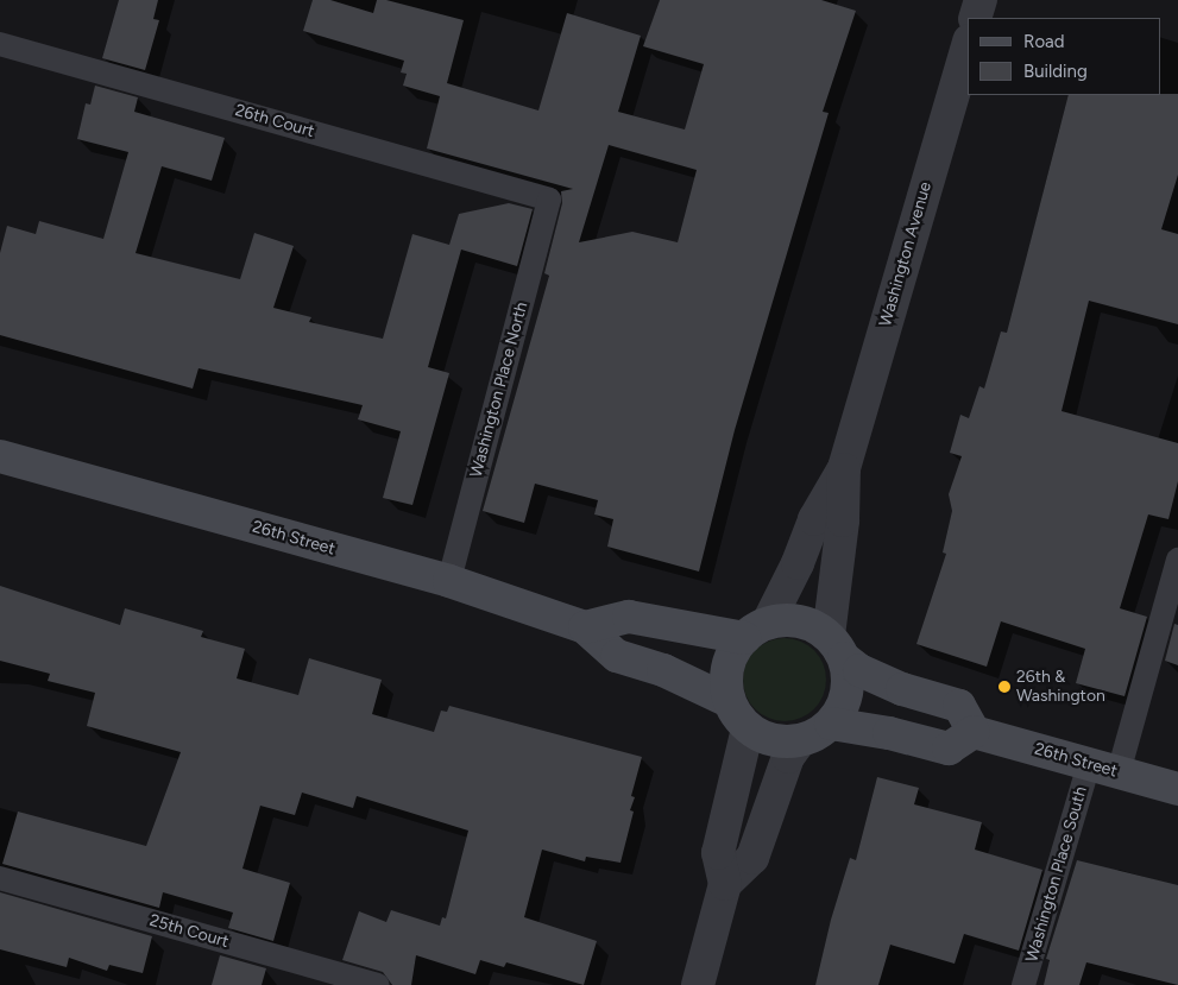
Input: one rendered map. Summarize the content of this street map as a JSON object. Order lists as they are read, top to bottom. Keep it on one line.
{"streets":{"street":["Washington Avenue","26th Street"],"lane":["26th Court","Washington Place North","Washington Place South","25th Court"]},"crossings":[["26th Court","Washington Place North"],["Washington Avenue","26th Street"],["Washington Place North","26th Street"],["26th Street","Washington Place South"]],"places":["26th & Washington"],"legend":["Road","Building"]}
